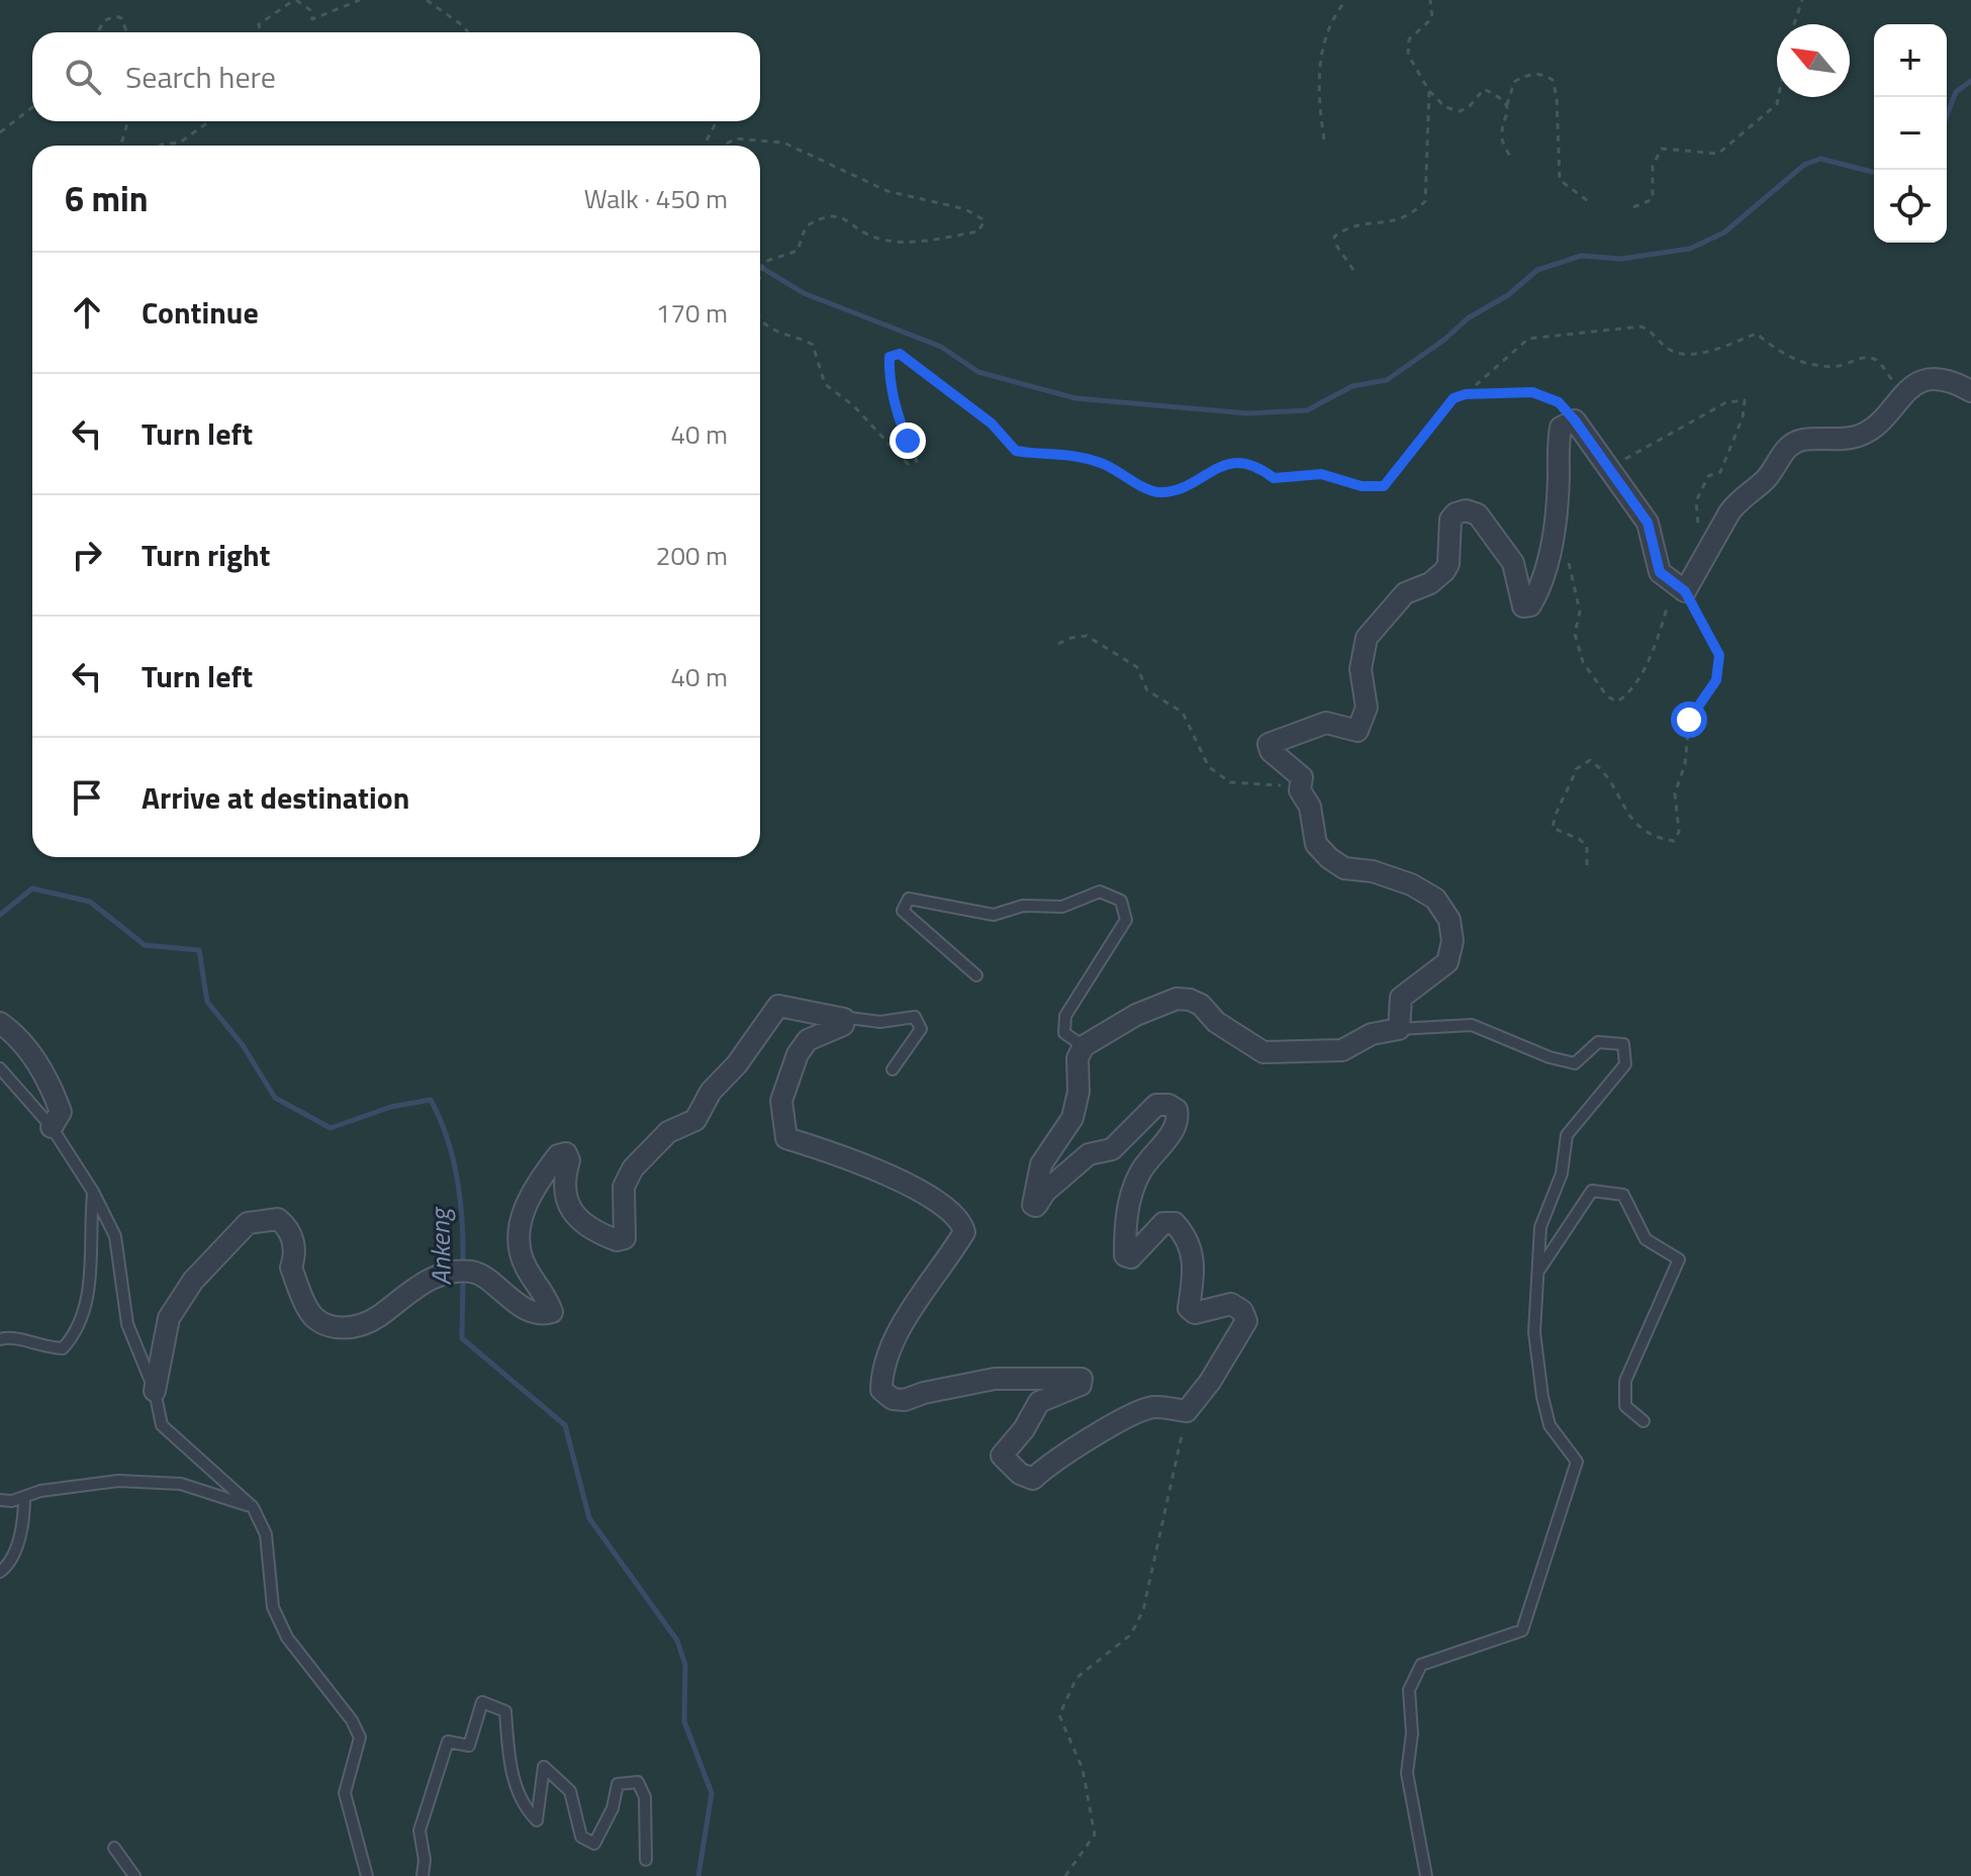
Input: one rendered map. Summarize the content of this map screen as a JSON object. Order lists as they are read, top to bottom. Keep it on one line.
{"water":["Ankeng"],"north":"top left","page":{"map_buttons":["+","−"],"search":"Search here","heading":["6 min","Walk · 450 m"],"list":[["Continue","170 m"],["Turn left","40 m"],["Turn right","200 m"],["Turn left","40 m"],"Arrive at destination"]}}
